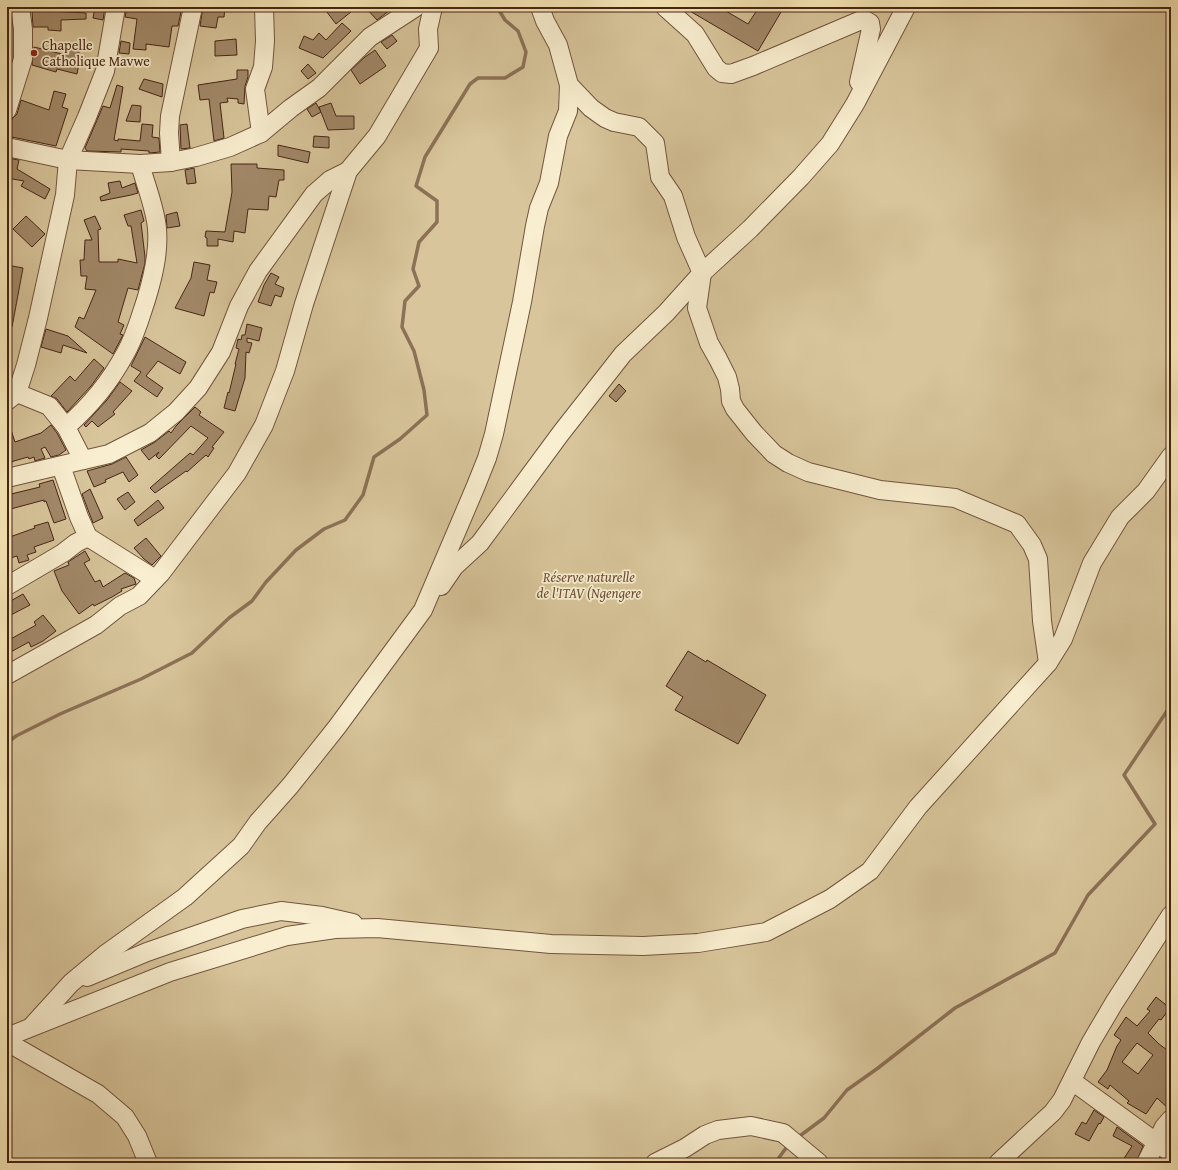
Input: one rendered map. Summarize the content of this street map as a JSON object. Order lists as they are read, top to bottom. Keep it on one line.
{"parks":["Réserve naturelle de l'ITAV (Ngengere"],"places":["Chapelle Catholique Mavwe"]}
